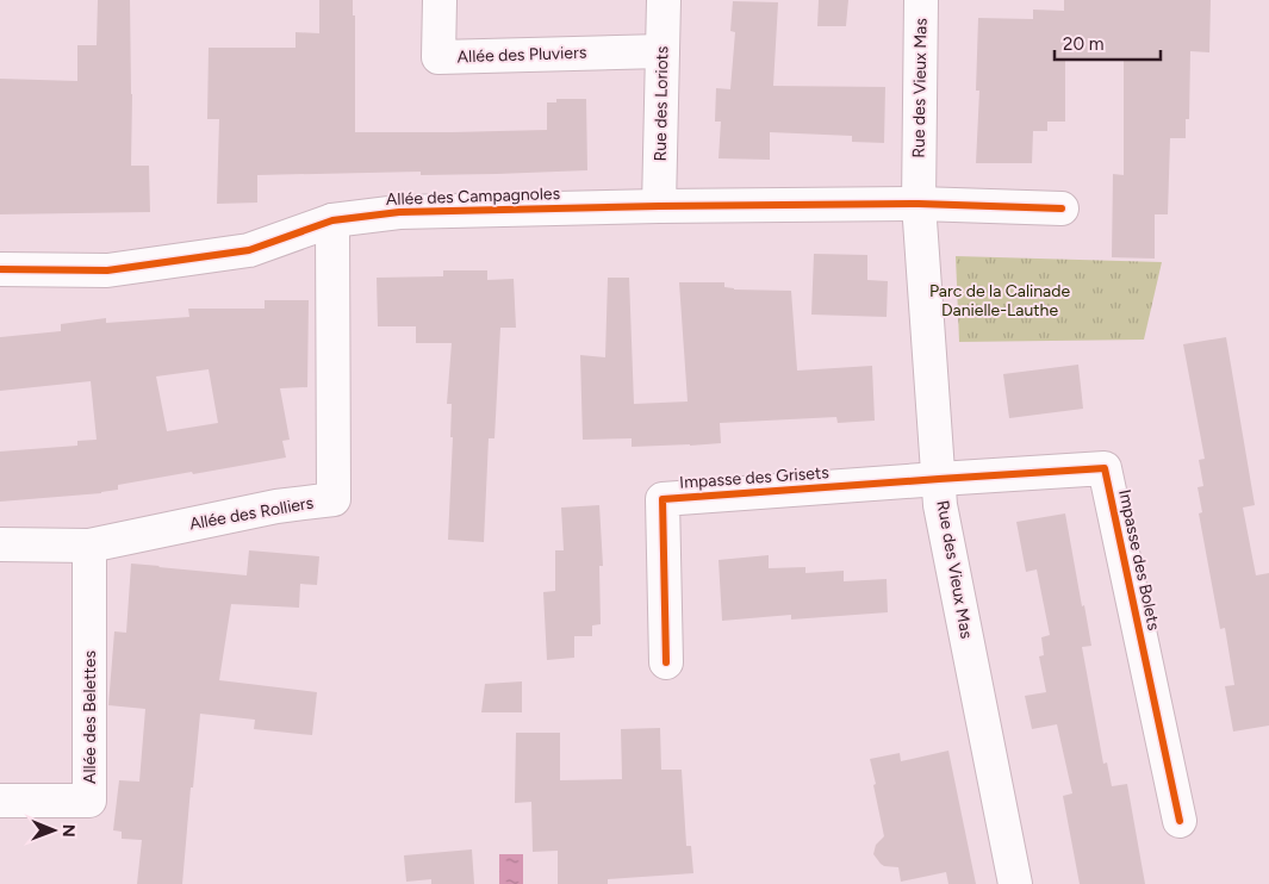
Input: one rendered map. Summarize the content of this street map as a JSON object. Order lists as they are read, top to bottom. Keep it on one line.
{"streets":{"street":["Allée des Pluviers","Rue des Vieux Mas","Rue des Loriots","Allée des Campagnoles","Impasse des Grisets","Allée des Rolliers","Impasse des Bolets","Allée des Belettes"]},"crossings":[["Allée des Pluviers","Rue des Loriots"],["Rue des Vieux Mas","Allée des Campagnoles"],["Rue des Vieux Mas","Impasse des Grisets"],["Rue des Vieux Mas","Impasse des Bolets"],["Rue des Loriots","Allée des Campagnoles"],["Allée des Campagnoles","Allée des Rolliers"],["Impasse des Grisets","Impasse des Bolets"],["Allée des Rolliers","Allée des Belettes"]],"parks":["Parc de la Calinade Danielle-Lauthe"],"scale_bar":"20 m","north":"right"}
